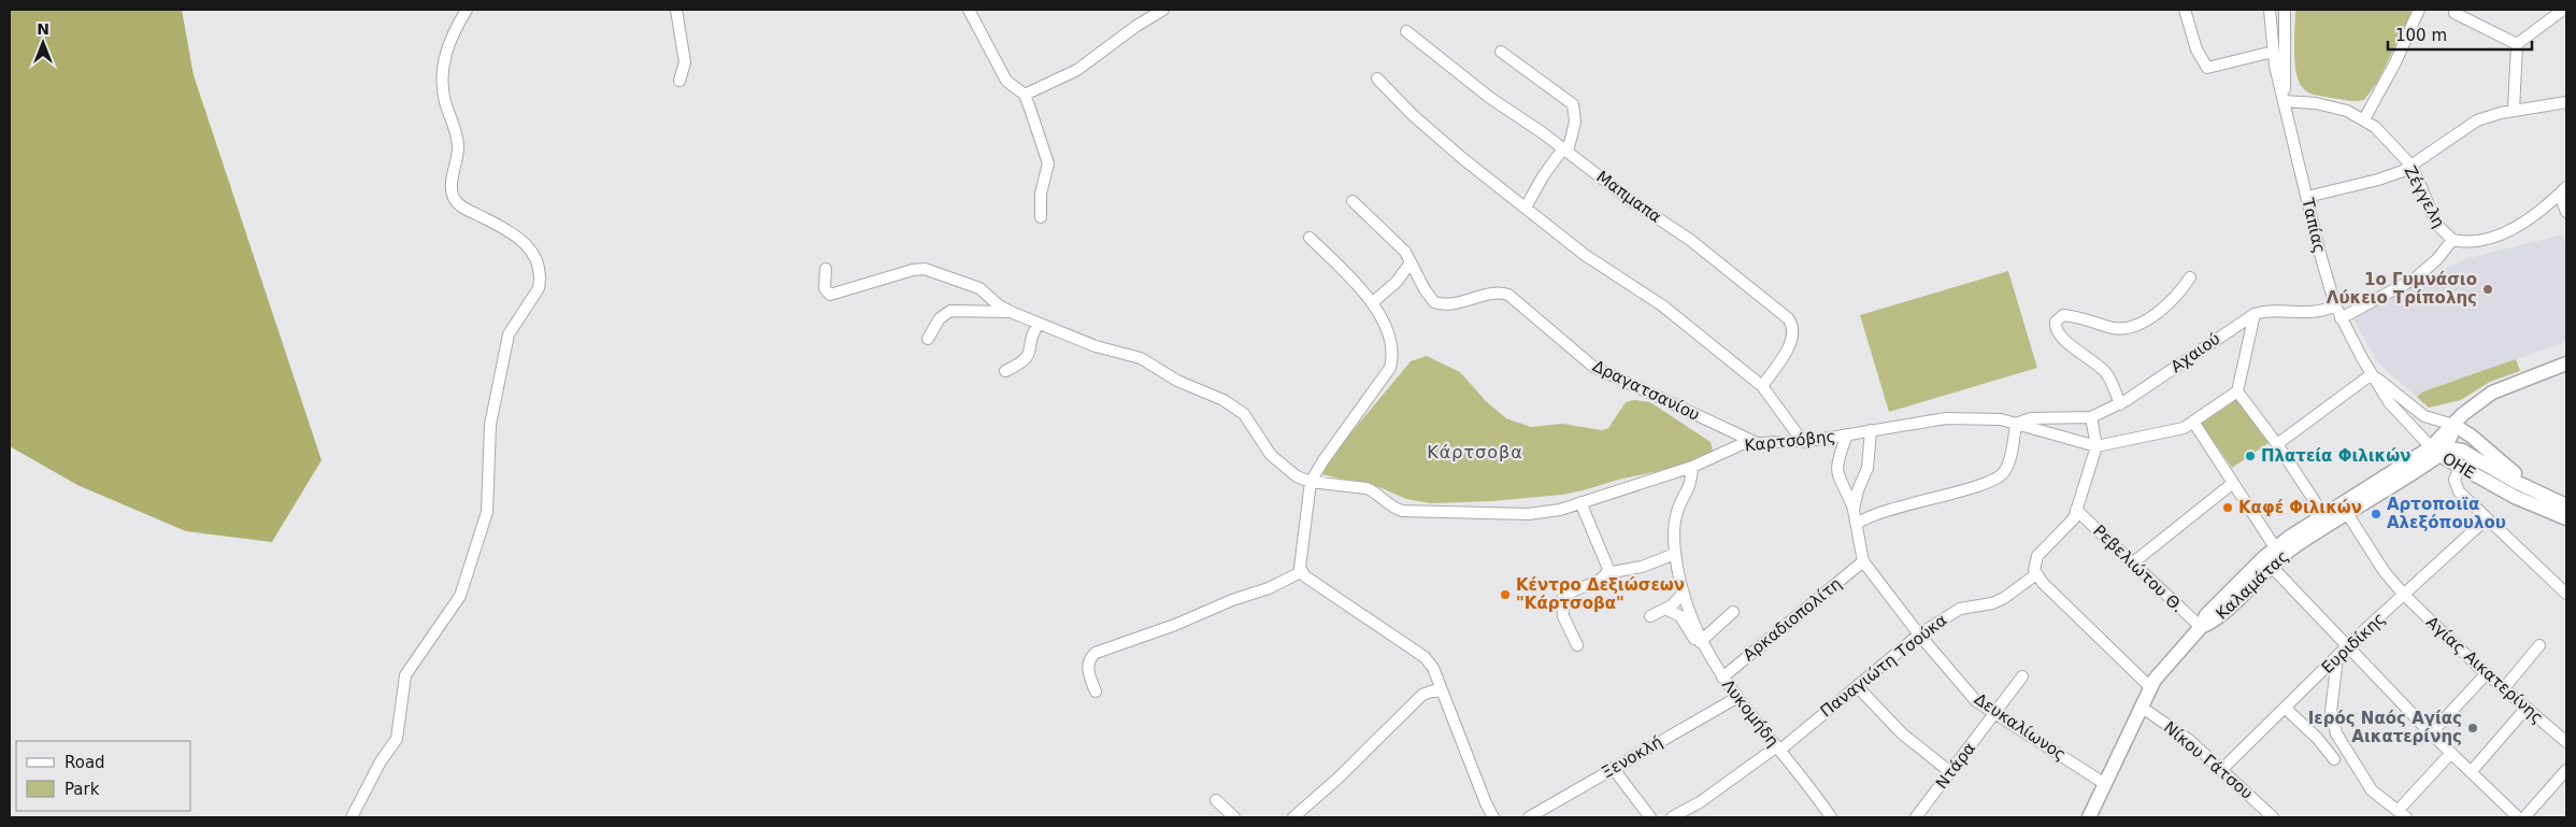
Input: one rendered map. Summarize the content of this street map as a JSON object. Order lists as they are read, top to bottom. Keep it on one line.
{"streets":{"main road":["ΟΗΕ","Καλαμάτας"],"street":["Μαπμαπα","Ζέγγελη","Ταπίας","Αχαιού","Δραγατσανίου","Καρτσόβης","Ρεβελιώτου Θ.","Αρκαδιοπολίτη","Ευριδίκης","Παναγιώτη Τσούκα","Αγίας Αικατερίνης","Λυκομήδη","Δευκαλίωνος","Ξενοκλή","Νίκου Γάτσου","Ντάρα"]},"crossings":[["Ζέγγελη","Ταπίας"],["Ταπίας","Αχαιού"],["Ταπίας","ΟΗΕ"],["Ταπίας","Καλαμάτας"],["Δραγατσανίου","Καρτσόβης"],["ΟΗΕ","Καλαμάτας"],["Ρεβελιώτου Θ.","Καλαμάτας"],["Καλαμάτας","Αγίας Αικατερίνης"],["Καλαμάτας","Δευκαλίωνος"],["Καλαμάτας","Νίκου Γάτσου"],["Αρκαδιοπολίτη","Λυκομήδη"],["Αρκαδιοπολίτη","Δευκαλίωνος"],["Ευριδίκης","Αγίας Αικατερίνης"],["Ευριδίκης","Νίκου Γάτσου"],["Παναγιώτη Τσούκα","Λυκομήδη"],["Παναγιώτη Τσούκα","Δευκαλίωνος"],["Λυκομήδη","Ξενοκλή"],["Δευκαλίωνος","Ντάρα"]],"districts":["Κάρτσοβα"],"places":["1ο Γυμνάσιο Λύκειο Τρίπολης","Πλατεία Φιλικών","Καφέ Φιλικών","Αρτοποιϊα Αλεξόπουλου","Κέντρο Δεξιώσεων \"Κάρτσοβα\"","Ιερός Ναός Αγίας Αικατερίνης"],"legend":["Road","Park"],"scale_bar":"100 m","north":"top"}
